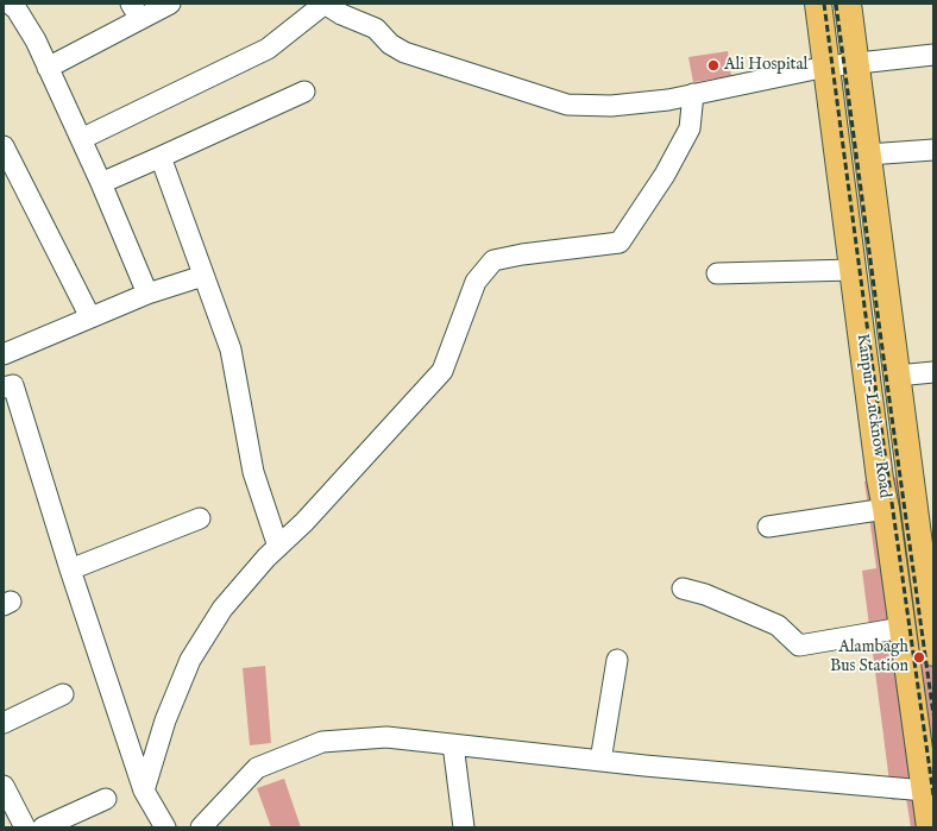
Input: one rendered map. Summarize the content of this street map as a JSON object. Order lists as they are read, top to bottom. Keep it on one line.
{"streets":{"main road":["Kanpur-Lucknow Road"]},"places":["Ali Hospital","Alambagh Bus Station"]}
